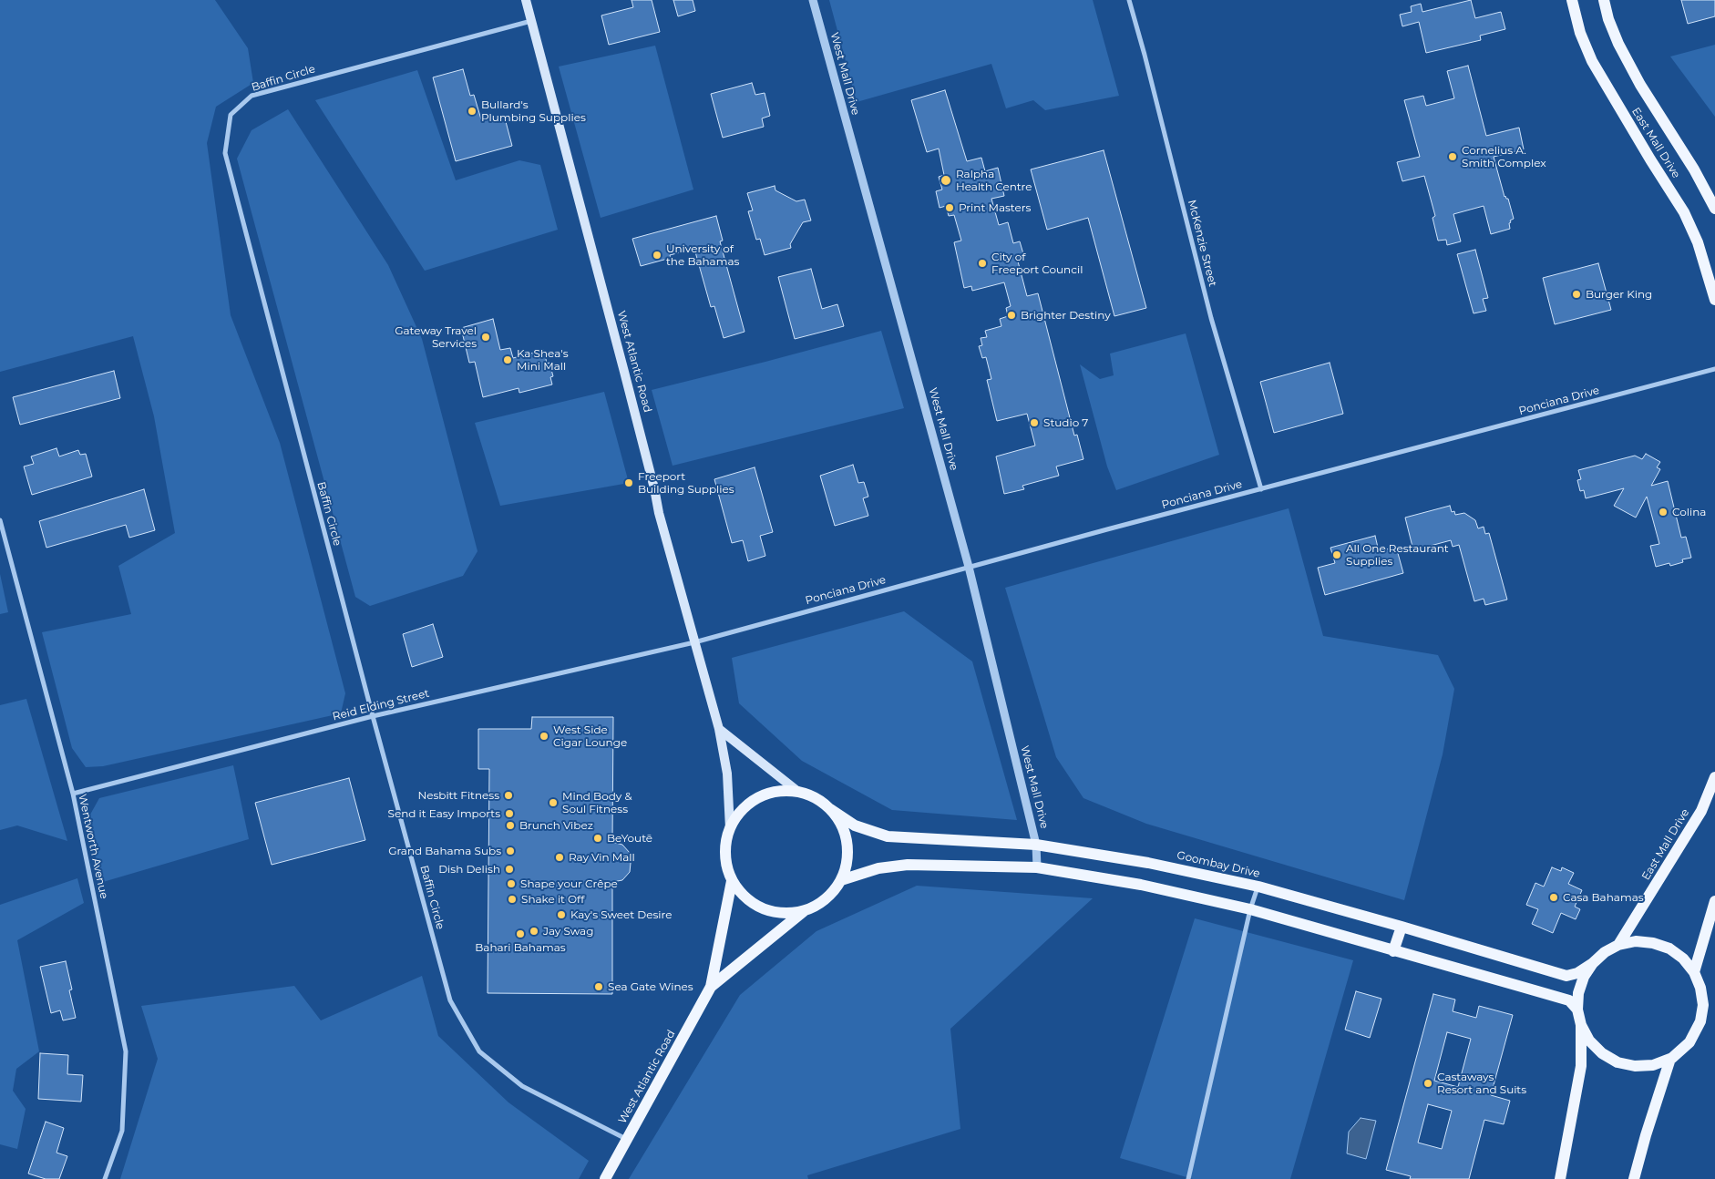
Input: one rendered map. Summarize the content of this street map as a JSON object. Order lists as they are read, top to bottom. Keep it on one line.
{"streets":{"main road":["East Mall Drive","West Atlantic Road","Goombay Drive"],"street":["West Mall Drive","Baffin Circle","McKenzie Street","Ponciana Drive","Reid Elding Street","Wentworth Avenue"]},"crossings":[["West Mall Drive","Ponciana Drive"],["West Mall Drive","Goombay Drive"],["Baffin Circle","West Atlantic Road"],["Baffin Circle","Reid Elding Street"],["East Mall Drive","Goombay Drive"],["McKenzie Street","Ponciana Drive"],["West Atlantic Road","Ponciana Drive"],["West Atlantic Road","Reid Elding Street"],["West Atlantic Road","Goombay Drive"],["Ponciana Drive","Reid Elding Street"],["Reid Elding Street","Wentworth Avenue"]],"places":["Bullard's Plumbing Supplies","Cornelius A. Smith Complex","Ralpha Health Centre","Print Masters","University of the Bahamas","City of Freeport Council","Burger King","Brighter Destiny","Gateway Travel Services","Ka Shea's Mini Mall","Studio 7","Freeport Building Supplies","Colina","All One Restaurant Supplies","West Side Cigar Lounge","Nesbitt Fitness","Mind Body & Soul Fitness","Send it Easy Imports","Brunch Vibez","BeYoutē","Grand Bahama Subs","Ray Vin Mall","Dish Delish","Shape your Crêpe","Casa Bahamas","Shake it Off","Kay's Sweet Desire","Jay Swag","Bahari Bahamas","Sea Gate Wines","Castaways Resort and Suits"]}
